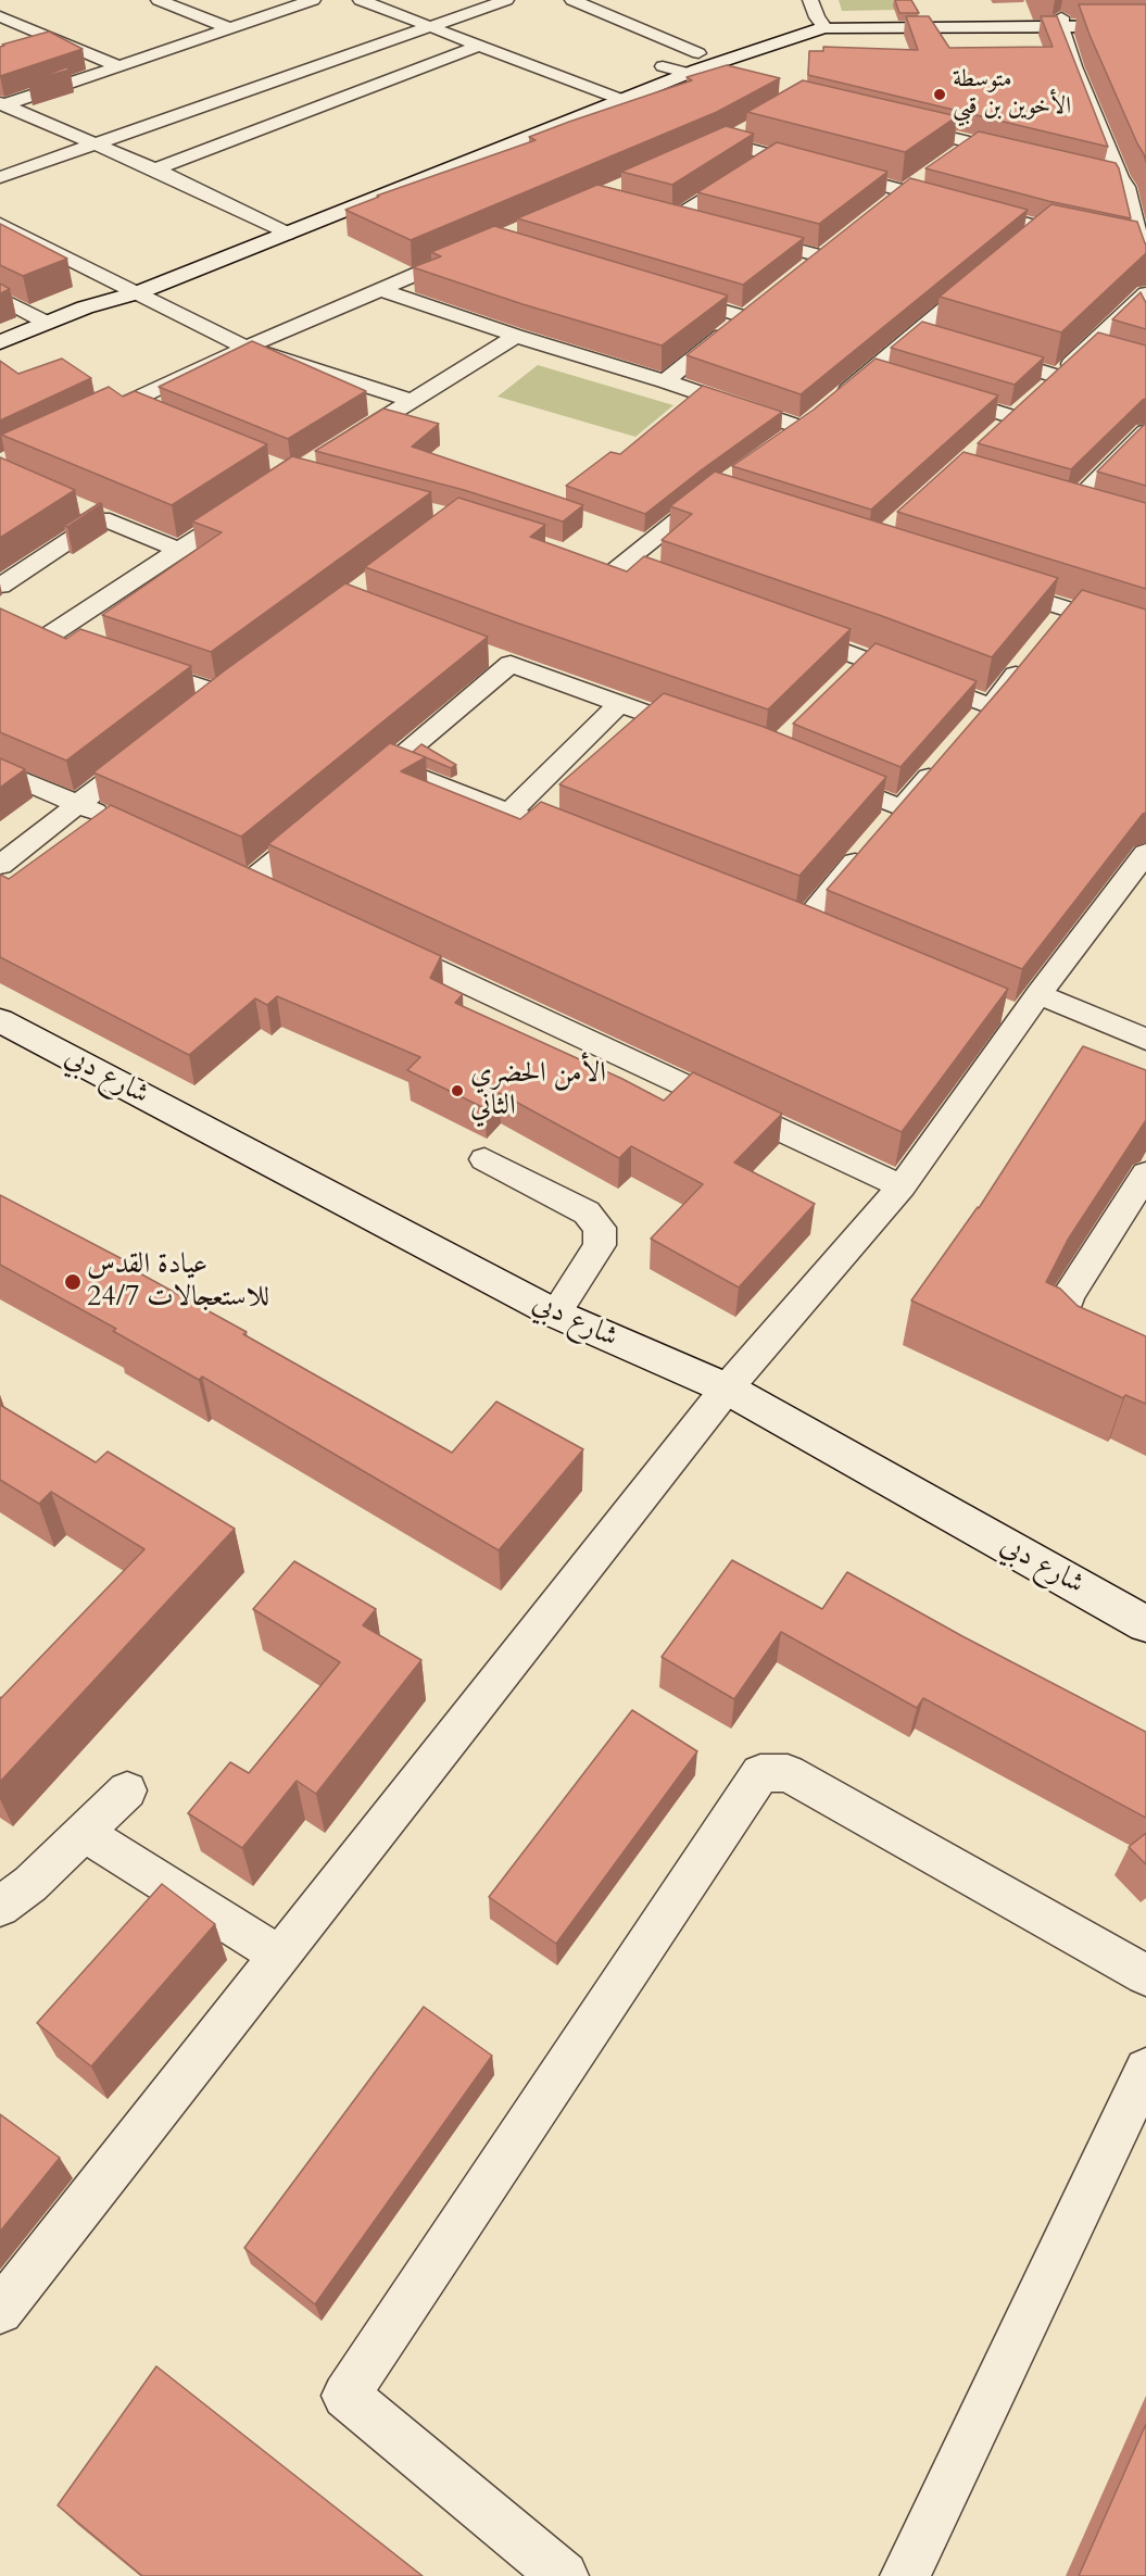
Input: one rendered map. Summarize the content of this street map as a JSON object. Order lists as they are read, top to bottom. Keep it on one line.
{"streets":{"main road":["شارع دبي"]},"places":["متوسطة الأخوين بن قبي","الأمن الحضري الثاني","عيادة القدس للاستعجالات 24/7"]}
